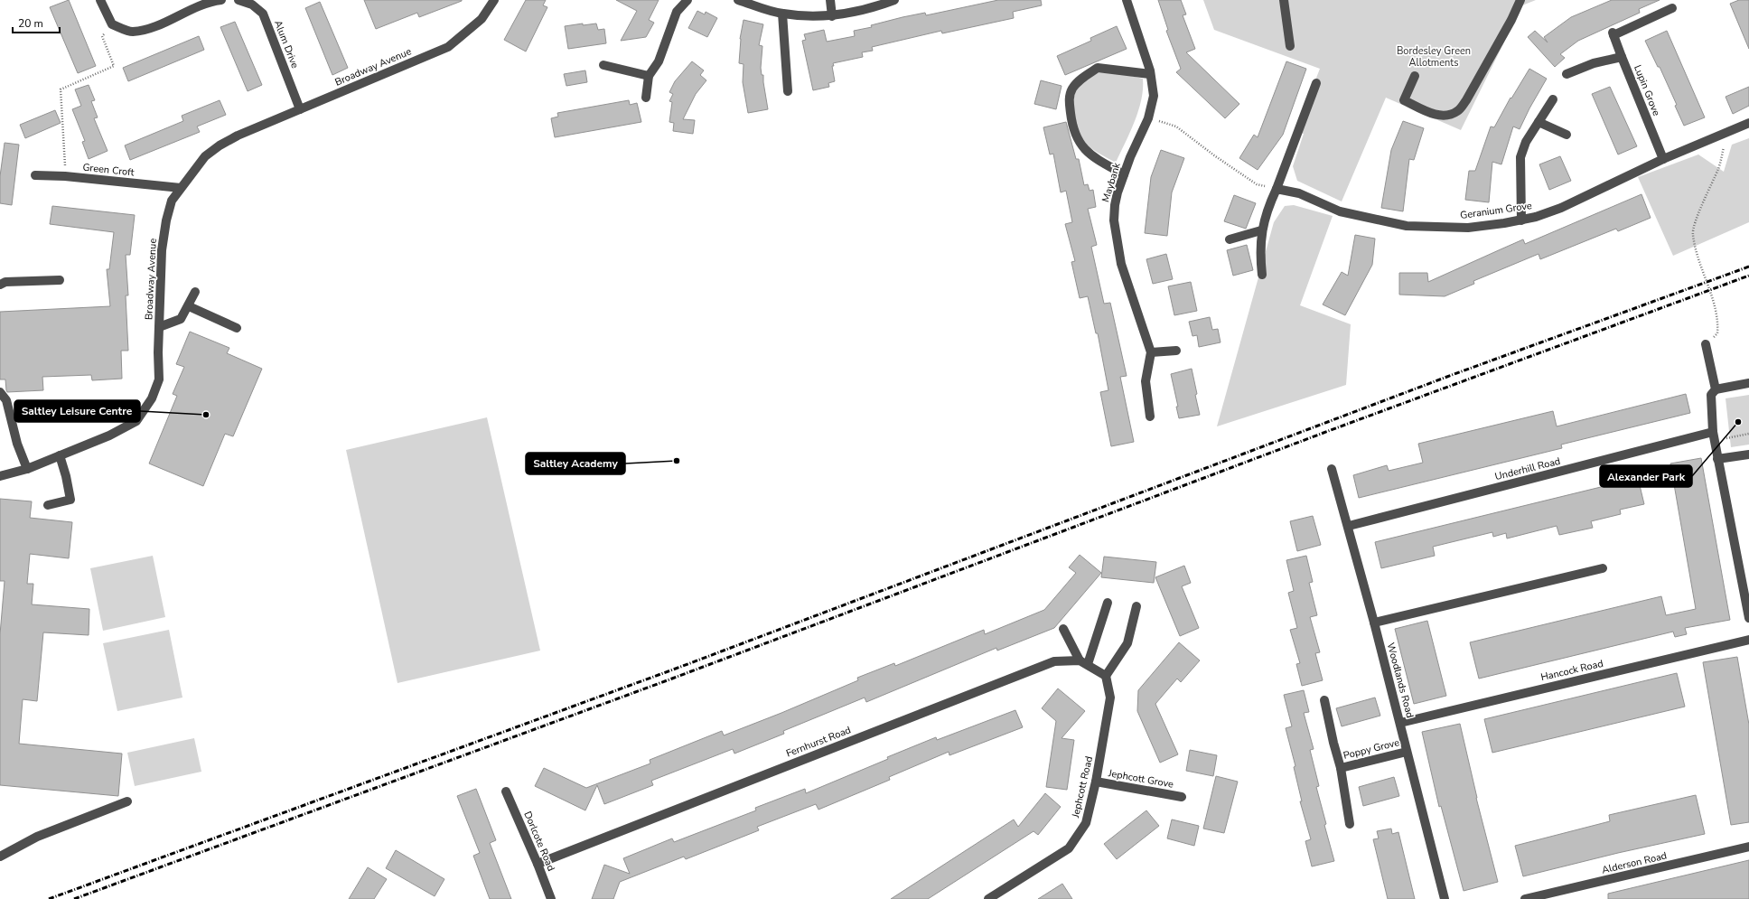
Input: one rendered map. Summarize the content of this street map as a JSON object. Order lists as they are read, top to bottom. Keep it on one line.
{"streets":{"street":["Alum Drive","Broadway Avenue","Lupin Grove","Green Croft","Maybank","Geranium Grove","Underhill Road","Hancock Road","Woodlands Road","Fernhurst Road","Poppy Grove","Jephcott Grove","Jephcott Road","Dorlcote Road","Alderson Road"]},"crossings":[["Alum Drive","Broadway Avenue"],["Broadway Avenue","Green Croft"],["Lupin Grove","Geranium Grove"],["Underhill Road","Woodlands Road"],["Hancock Road","Woodlands Road"],["Woodlands Road","Poppy Grove"],["Fernhurst Road","Dorlcote Road"],["Jephcott Grove","Jephcott Road"]],"parks":["Bordesley Green Allotments"],"places":["Saltley Leisure Centre","Alexander Park","Saltley Academy"],"scale_bar":"20 m"}
